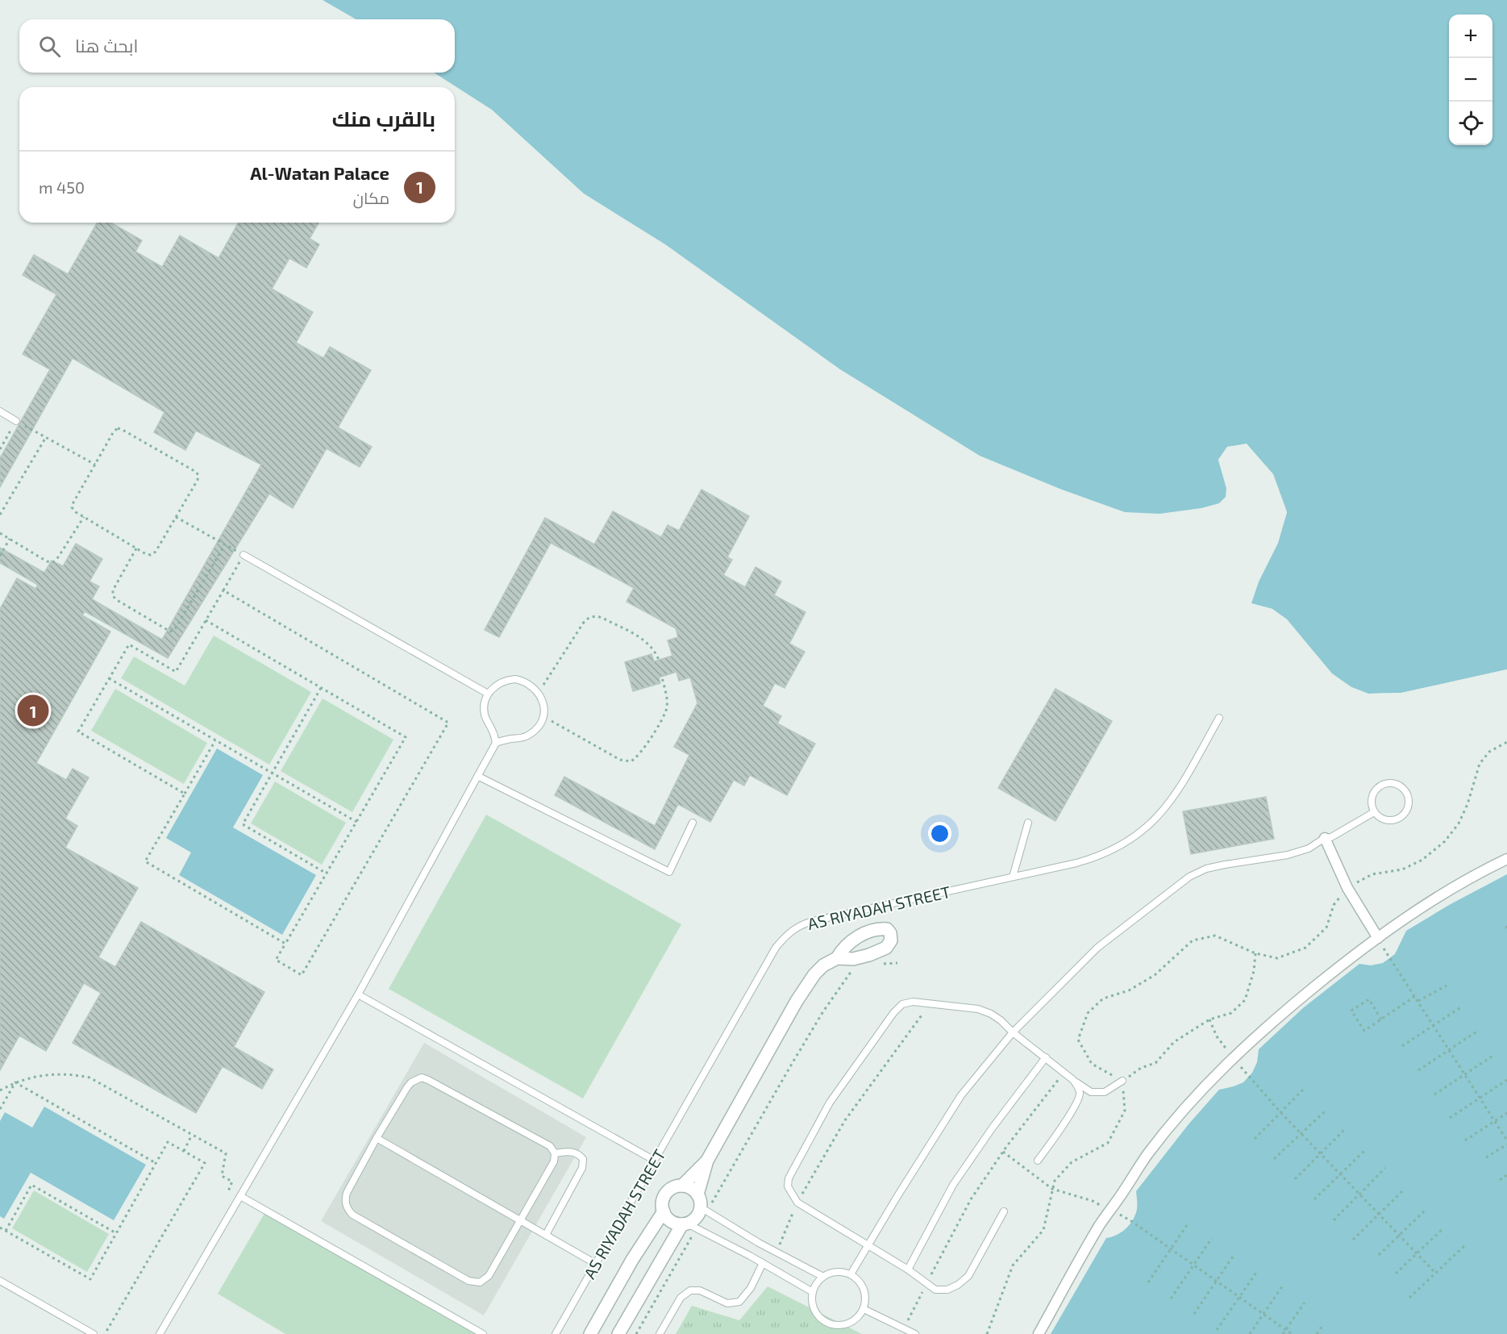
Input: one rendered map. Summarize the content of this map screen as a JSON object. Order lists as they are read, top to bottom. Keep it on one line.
{"streets":{"street":["AS RIYADAH STREET"]},"page":{"map_buttons":["+","−"],"search":"ابحث هنا","heading":"بالقرب منك","list":[{"mark":"1","name":"Al-Watan Palace","note":"مكان","value":"450 m"}],"pins":"1"}}
